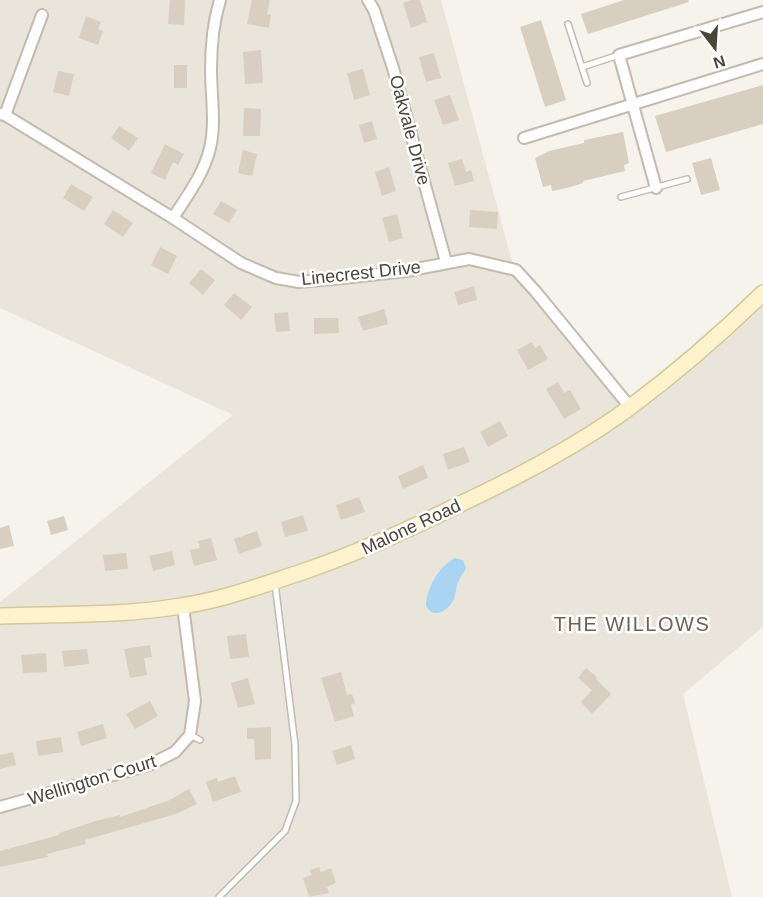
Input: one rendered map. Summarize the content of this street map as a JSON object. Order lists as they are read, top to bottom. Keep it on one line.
{"streets":{"street":["Oakvale Drive","Linecrest Drive","Malone Road","Wellington Court"]},"crossings":[["Oakvale Drive","Linecrest Drive"],["Linecrest Drive","Malone Road"],["Malone Road","Wellington Court"]],"districts":["THE WILLOWS"],"north":"bottom"}
